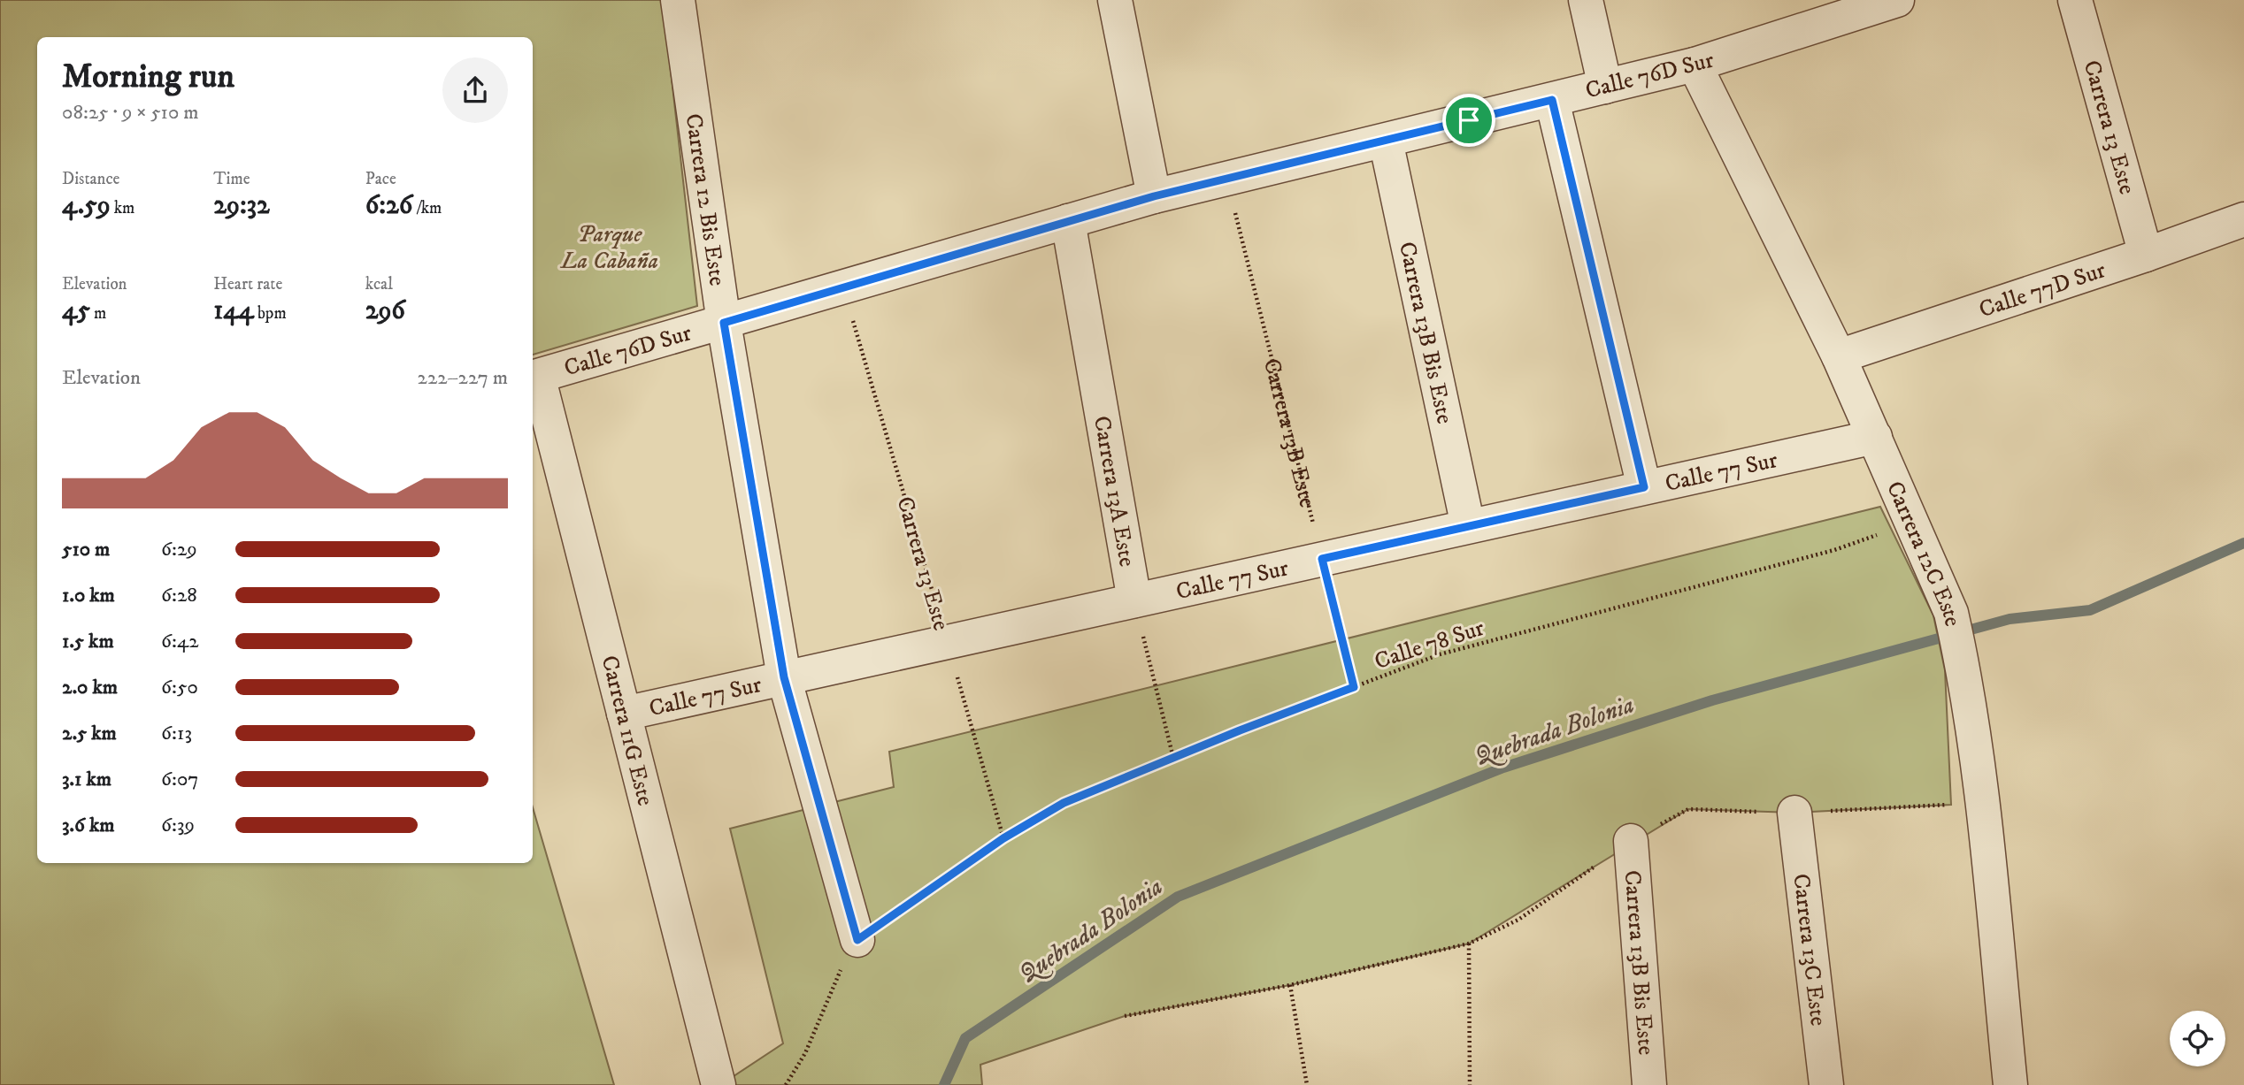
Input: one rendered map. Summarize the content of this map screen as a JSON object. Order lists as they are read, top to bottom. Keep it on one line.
{"streets":{"street":["Calle 76D Sur","Carrera 13 Este","Carrera 12 Bis Este","Calle 77D Sur","Carrera 13B Bis Este","Calle 77 Sur","Carrera 13A Este","Carrera 12C Este","Carrera 11G Este","Carrera 13C Este"],"path":["Carrera 13B Este","Calle 78 Sur"]},"crossings":[["Calle 76D Sur","Carrera 13 Este"],["Calle 76D Sur","Carrera 12 Bis Este"],["Calle 76D Sur","Carrera 13B Bis Este"],["Calle 76D Sur","Carrera 13B Este"],["Calle 76D Sur","Carrera 13A Este"],["Calle 76D Sur","Carrera 12C Este"],["Calle 76D Sur","Carrera 11G Este"],["Carrera 13 Este","Calle 77D Sur"],["Carrera 13 Este","Calle 77 Sur"],["Carrera 13 Este","Calle 78 Sur"],["Carrera 12 Bis Este","Calle 77 Sur"],["Carrera 12 Bis Este","Calle 78 Sur"],["Calle 77D Sur","Carrera 12C Este"],["Carrera 13B Bis Este","Calle 77 Sur"],["Carrera 13B Este","Calle 77 Sur"],["Carrera 13B Este","Calle 78 Sur"],["Calle 77 Sur","Carrera 13A Este"],["Calle 77 Sur","Carrera 12C Este"],["Calle 77 Sur","Carrera 11G Este"],["Carrera 12C Este","Calle 78 Sur"]],"water":["Quebrada Bolonia"],"parks":["Parque La Cabaña"],"page":{"heading":["Morning run","08:25 · 9 × 510 m"],"stats":[["Distance","4.59 km"],["Time","29:32"],["Pace","6:26 /km"],["Elevation","45 m"],["Heart rate","144 bpm"],["kcal","296"]],"chart":["Elevation","222–227 m"],"list":[{"name":"510 m","note":"6:29"},{"name":"1.0 km","note":"6:28"},{"name":"1.5 km","note":"6:42"},{"name":"2.0 km","note":"6:50"},{"name":"2.5 km","note":"6:13"},{"name":"3.1 km","note":"6:07"},{"name":"3.6 km","note":"6:39"}]}}
